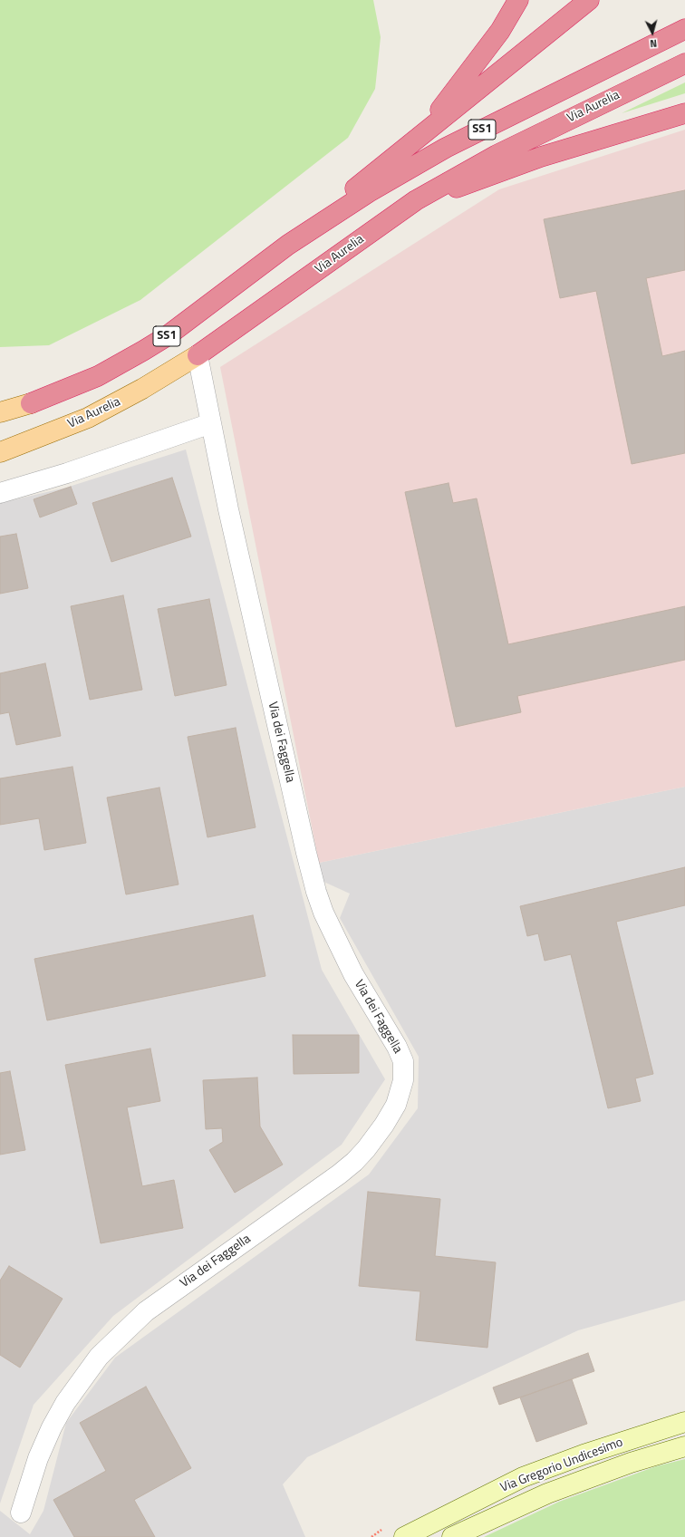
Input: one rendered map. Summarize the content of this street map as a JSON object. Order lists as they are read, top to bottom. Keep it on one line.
{"streets":{"highway":["Via Aurelia","SS1"],"street":["Via dei Faggella","Via Gregorio Undicesimo"]},"crossings":[["Via Aurelia","Via dei Faggella"]],"north":"bottom"}
